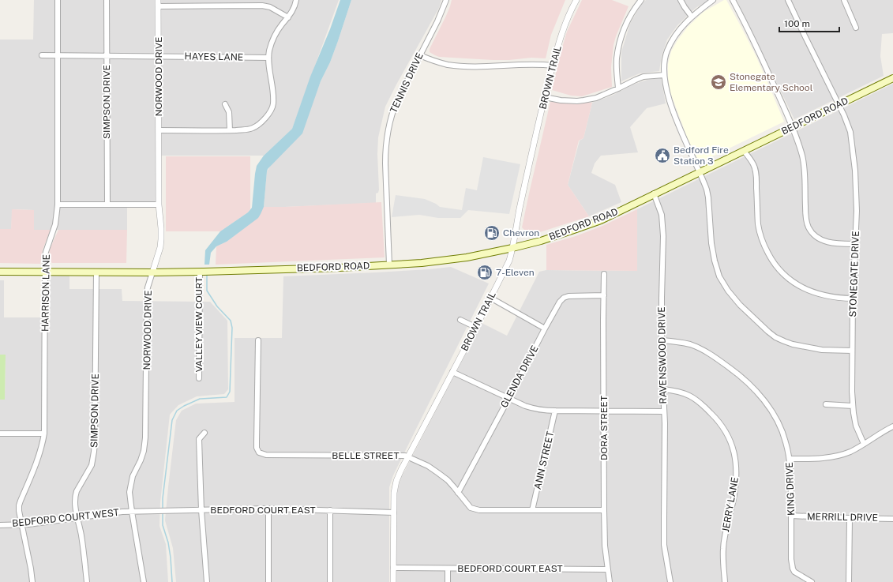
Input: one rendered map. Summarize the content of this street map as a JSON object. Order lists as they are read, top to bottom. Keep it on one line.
{"streets":{"main road":["BEDFORD ROAD"],"street":["HAYES LANE","NORWOOD DRIVE","BROWN TRAIL","TENNIS DRIVE","SIMPSON DRIVE","STONEGATE DRIVE","HARRISON LANE","VALLEY VIEW COURT","RAVENSWOOD DRIVE","GLENDA DRIVE","DORA STREET","BELLE STREET","ANN STREET","KING DRIVE","JERRY LANE","BEDFORD COURT EAST","MERRILL DRIVE","BEDFORD COURT WEST"]},"crossings":[["HAYES LANE","NORWOOD DRIVE"],["HAYES LANE","SIMPSON DRIVE"],["HAYES LANE","HARRISON LANE"],["NORWOOD DRIVE","BEDFORD ROAD"],["NORWOOD DRIVE","BEDFORD COURT EAST"],["NORWOOD DRIVE","BEDFORD COURT WEST"],["BROWN TRAIL","BEDFORD ROAD"],["BROWN TRAIL","BELLE STREET"],["BROWN TRAIL","BEDFORD COURT EAST"],["TENNIS DRIVE","BEDFORD ROAD"],["SIMPSON DRIVE","BEDFORD ROAD"],["SIMPSON DRIVE","BEDFORD COURT WEST"],["BEDFORD ROAD","STONEGATE DRIVE"],["BEDFORD ROAD","HARRISON LANE"],["BEDFORD ROAD","VALLEY VIEW COURT"],["BEDFORD ROAD","RAVENSWOOD DRIVE"],["HARRISON LANE","BEDFORD COURT WEST"],["RAVENSWOOD DRIVE","KING DRIVE"],["RAVENSWOOD DRIVE","JERRY LANE"],["GLENDA DRIVE","DORA STREET"],["GLENDA DRIVE","BELLE STREET"],["DORA STREET","BELLE STREET"],["DORA STREET","BEDFORD COURT EAST"],["BELLE STREET","ANN STREET"],["KING DRIVE","MERRILL DRIVE"],["BEDFORD COURT EAST","BEDFORD COURT WEST"]],"places":{"school or university":["Stonegate Elementary School"],"public building":["Bedford Fire Station 3"],"fuel station":["Chevron","7-Eleven"]},"scale_bar":"100 m"}
